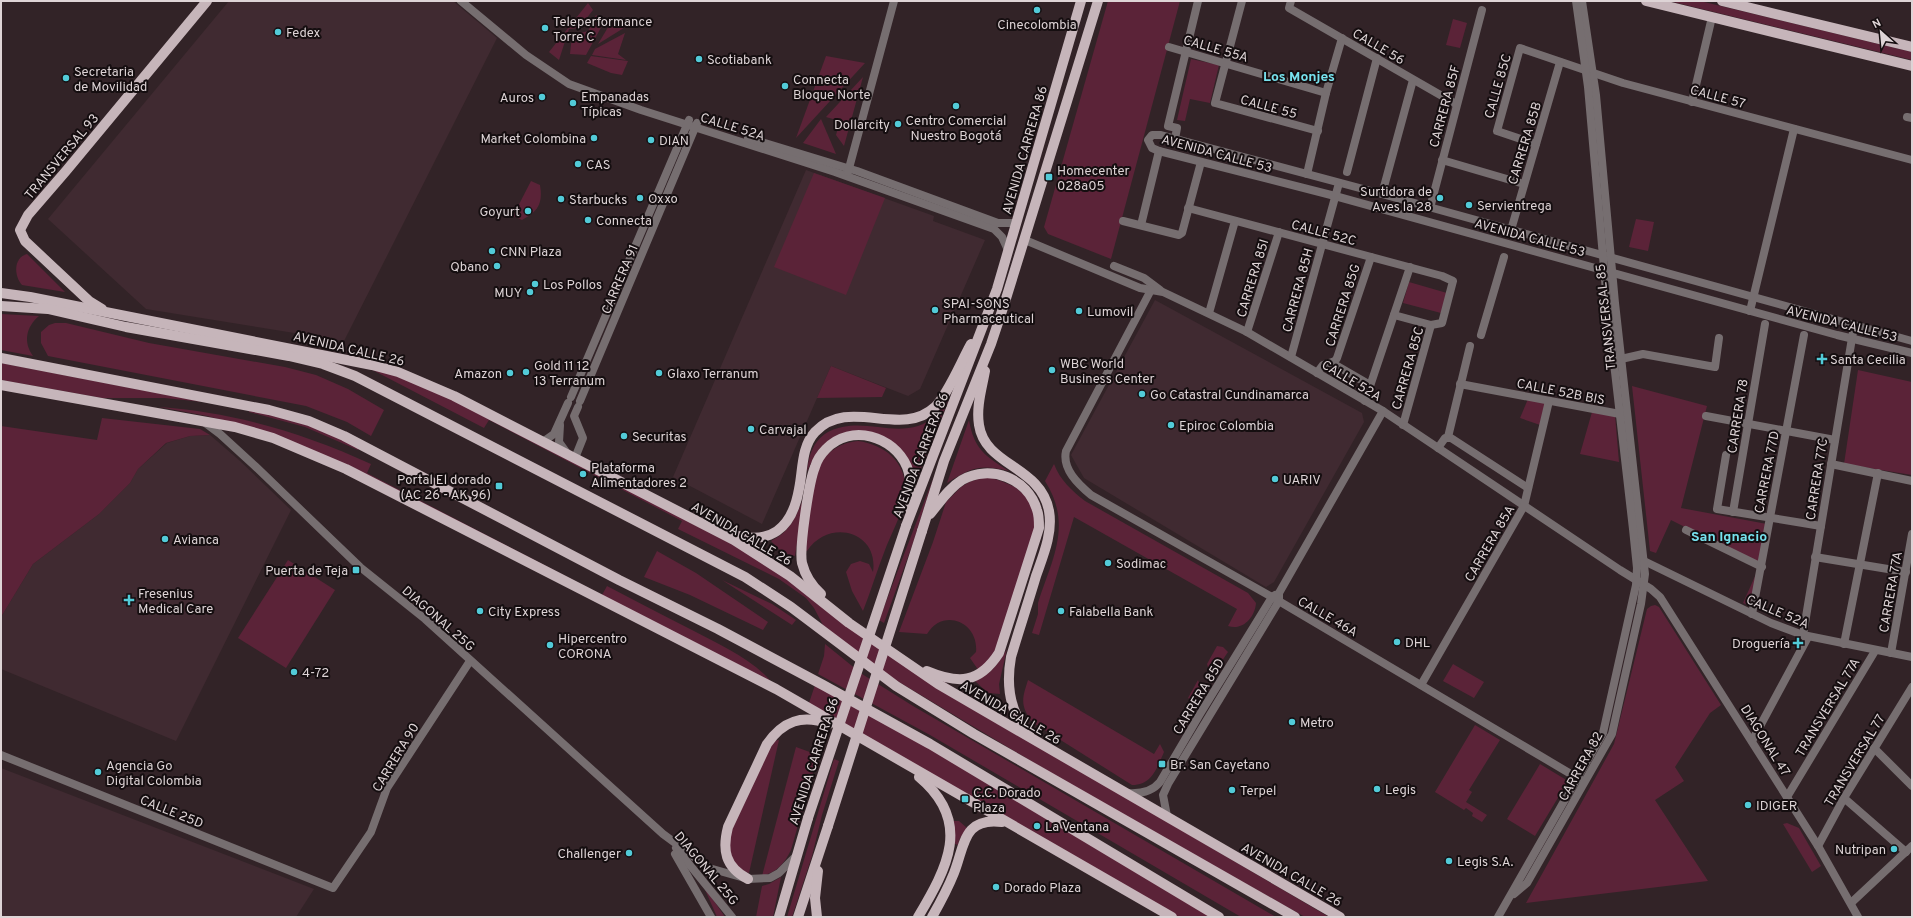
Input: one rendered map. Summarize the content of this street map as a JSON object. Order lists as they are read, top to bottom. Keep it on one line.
{"streets":{"main road":["AVENIDA CARRERA 86","TRANSVERSAL 93","AVENIDA CALLE 26"],"street":["CALLE 56","CALLE 55A","CALLE 85C","CALLE 57","CALLE 55","CARRERA 85F","CALLE 52A","CARRERA 85B","AVENIDA CALLE 53","CALLE 52C","CARRERA 85I","CARRERA 91","CARRERA 85H","CARRERA 85G","TRANSVERSAL 85","CARRERA 85C","CALLE 52B BIS","CARRERA 78","CARRERA 77D","CARRERA 77C","CARRERA 85A","CARRERA 77A","CALLE 46A","DIAGONAL 25G","CARRERA 85D","TRANSVERSAL 77A","DIAGONAL 47","CARRERA 90","TRANSVERSAL 77","CARRERA 82","CALLE 25D"]},"crossings":[["CALLE 56","CARRERA 85F"],["CALLE 55A","CALLE 55"],["CALLE 85C","CALLE 57"],["CALLE 85C","CARRERA 85B"],["CALLE 57","CARRERA 85B"],["CALLE 57","TRANSVERSAL 85"],["CARRERA 85F","AVENIDA CALLE 53"],["CALLE 52A","AVENIDA CARRERA 86"],["CALLE 52A","CARRERA 85I"],["CALLE 52A","CARRERA 91"],["CALLE 52A","CARRERA 85H"],["CALLE 52A","CARRERA 85G"],["CALLE 52A","TRANSVERSAL 85"],["CALLE 52A","CARRERA 85C"],["CALLE 52A","CARRERA 77D"],["CALLE 52A","CARRERA 77C"],["CALLE 52A","CARRERA 85A"],["CALLE 52A","CARRERA 77A"],["CALLE 52A","CALLE 46A"],["CALLE 52A","CARRERA 85D"],["CALLE 52A","TRANSVERSAL 77A"],["CALLE 52A","DIAGONAL 47"],["CALLE 52A","CARRERA 82"],["CARRERA 85B","AVENIDA CALLE 53"],["AVENIDA CARRERA 86","DIAGONAL 25G"],["AVENIDA CALLE 53","CARRERA 85H"],["AVENIDA CALLE 53","TRANSVERSAL 85"],["AVENIDA CALLE 53","CARRERA 77C"],["TRANSVERSAL 93","AVENIDA CALLE 26"],["CALLE 52C","CARRERA 85I"],["CALLE 52C","CARRERA 85H"],["CALLE 52C","CARRERA 85G"],["CALLE 52C","CARRERA 85C"],["CARRERA 91","AVENIDA CALLE 26"],["TRANSVERSAL 85","CALLE 52B BIS"],["TRANSVERSAL 85","DIAGONAL 47"],["TRANSVERSAL 85","CARRERA 82"],["AVENIDA CALLE 26","CARRERA 85D"],["CALLE 52B BIS","CARRERA 85A"],["CARRERA 77C","DIAGONAL 47"],["CARRERA 85A","CALLE 46A"],["CALLE 46A","CARRERA 85D"],["CALLE 46A","CARRERA 82"],["DIAGONAL 25G","CARRERA 90"],["TRANSVERSAL 77A","DIAGONAL 47"],["DIAGONAL 47","TRANSVERSAL 77"],["DIAGONAL 47","CARRERA 82"],["CARRERA 90","CALLE 25D"]],"districts":["Los Monjes","San Ignacio"],"places":{"other":["Cinecolombia","Teleperformance Torre C","Fedex","Scotiabank","Secretaria de Movilidad","Connecta Bloque Norte","Auros","Empanadas Típicas","Centro Comercial Nuestro Bogotá","Dollarcity","Market Colombina","DIAN","CAS","Oxxo","Surtidora de Aves la 28","Starbucks","Servientrega","Goyurt","Connecta","CNN Plaza","Qbano","Los Pollos","MUY","SPAI-SONS Pharmaceutical","Lumovil","WBC World Business Center","Gold 11 12 13 Terranum","Amazon","Glaxo Terranum","Go Catastral Cundinamarca","Epiroc Colombia","Carvajal","Securitas","Plataforma Alimentadores 2","UARIV","Avianca","Sodimac","City Express","Falabella Bank","DHL","Hipercentro CORONA","4-72","Metro","Agencia Go Digital Colombia","Legis","Terpel","IDIGER","La Ventana","Nutripan","Challenger","Legis S.A.","Dorado Plaza"],"transit":["Homecenter 028a05","Portal El dorado (AC 26 - AK 96)","Puerta de Teja","Br. San Cayetano","C.C. Dorado Plaza"],"health":["Santa Cecilia","Fresenius Medical Care","Droguería"]},"north":"top left"}
